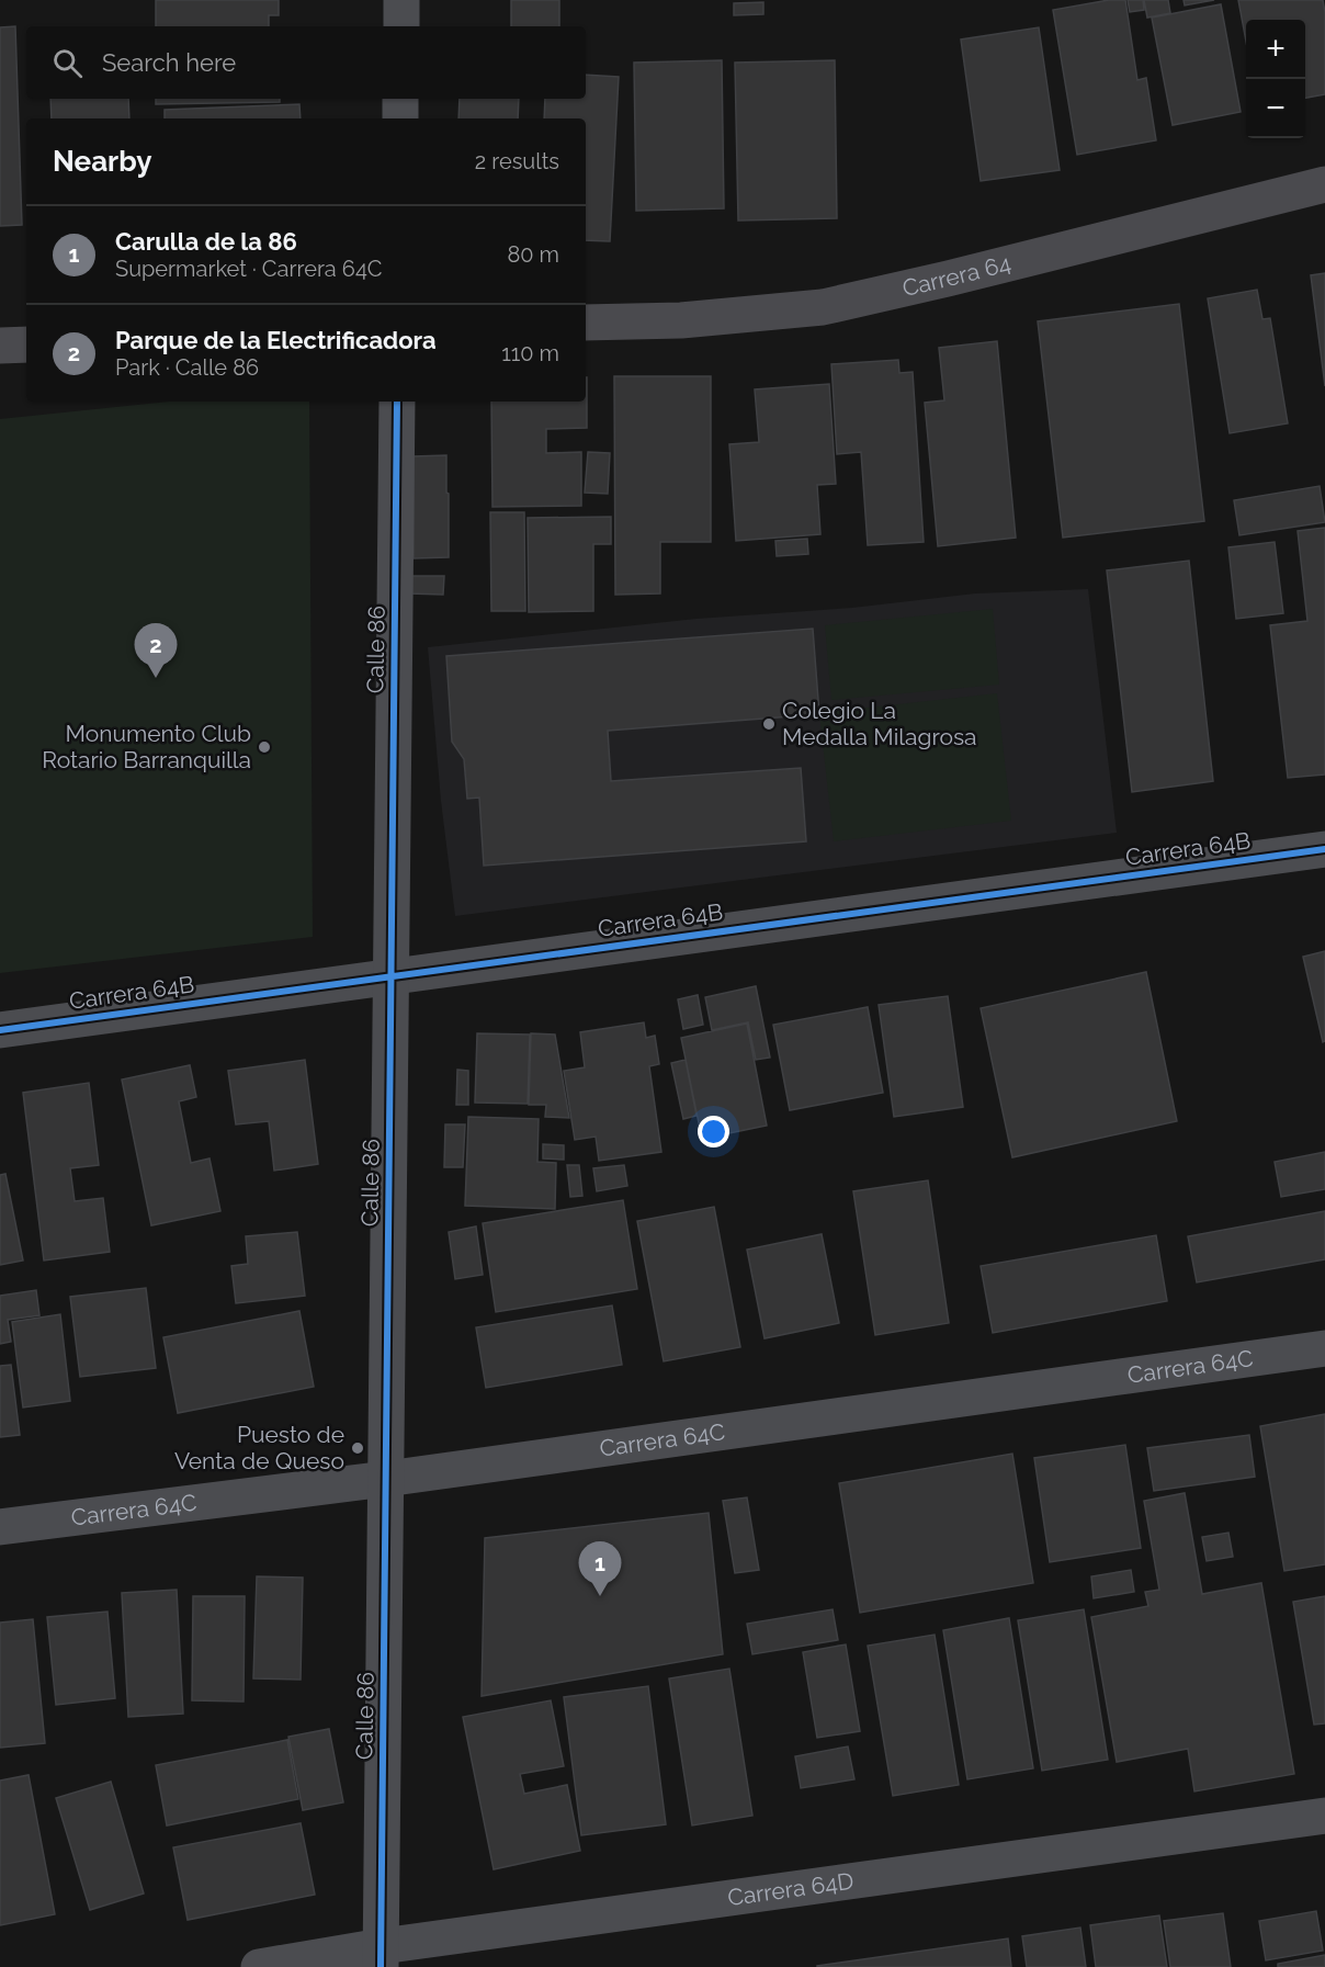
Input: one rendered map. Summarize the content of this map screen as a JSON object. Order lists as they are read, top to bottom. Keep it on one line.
{"streets":{"street":["Carrera 64","Calle 86","Carrera 64B","Carrera 64C","Carrera 64D"]},"crossings":[["Calle 86","Carrera 64B"],["Calle 86","Carrera 64C"],["Calle 86","Carrera 64D"]],"places":["Colegio La Medalla Milagrosa","Monumento Club Rotario Barranquilla","Puesto de Venta de Queso"],"page":{"map_buttons":["+","−"],"search":"Search here","heading":["Nearby","2 results"],"list":[{"mark":"1","name":"Carulla de la 86","note":"Supermarket · Carrera 64C","value":"80 m"},{"mark":"2","name":"Parque de la Electrificadora","note":"Park · Calle 86","value":"110 m"}],"pins":["2","1"]}}
